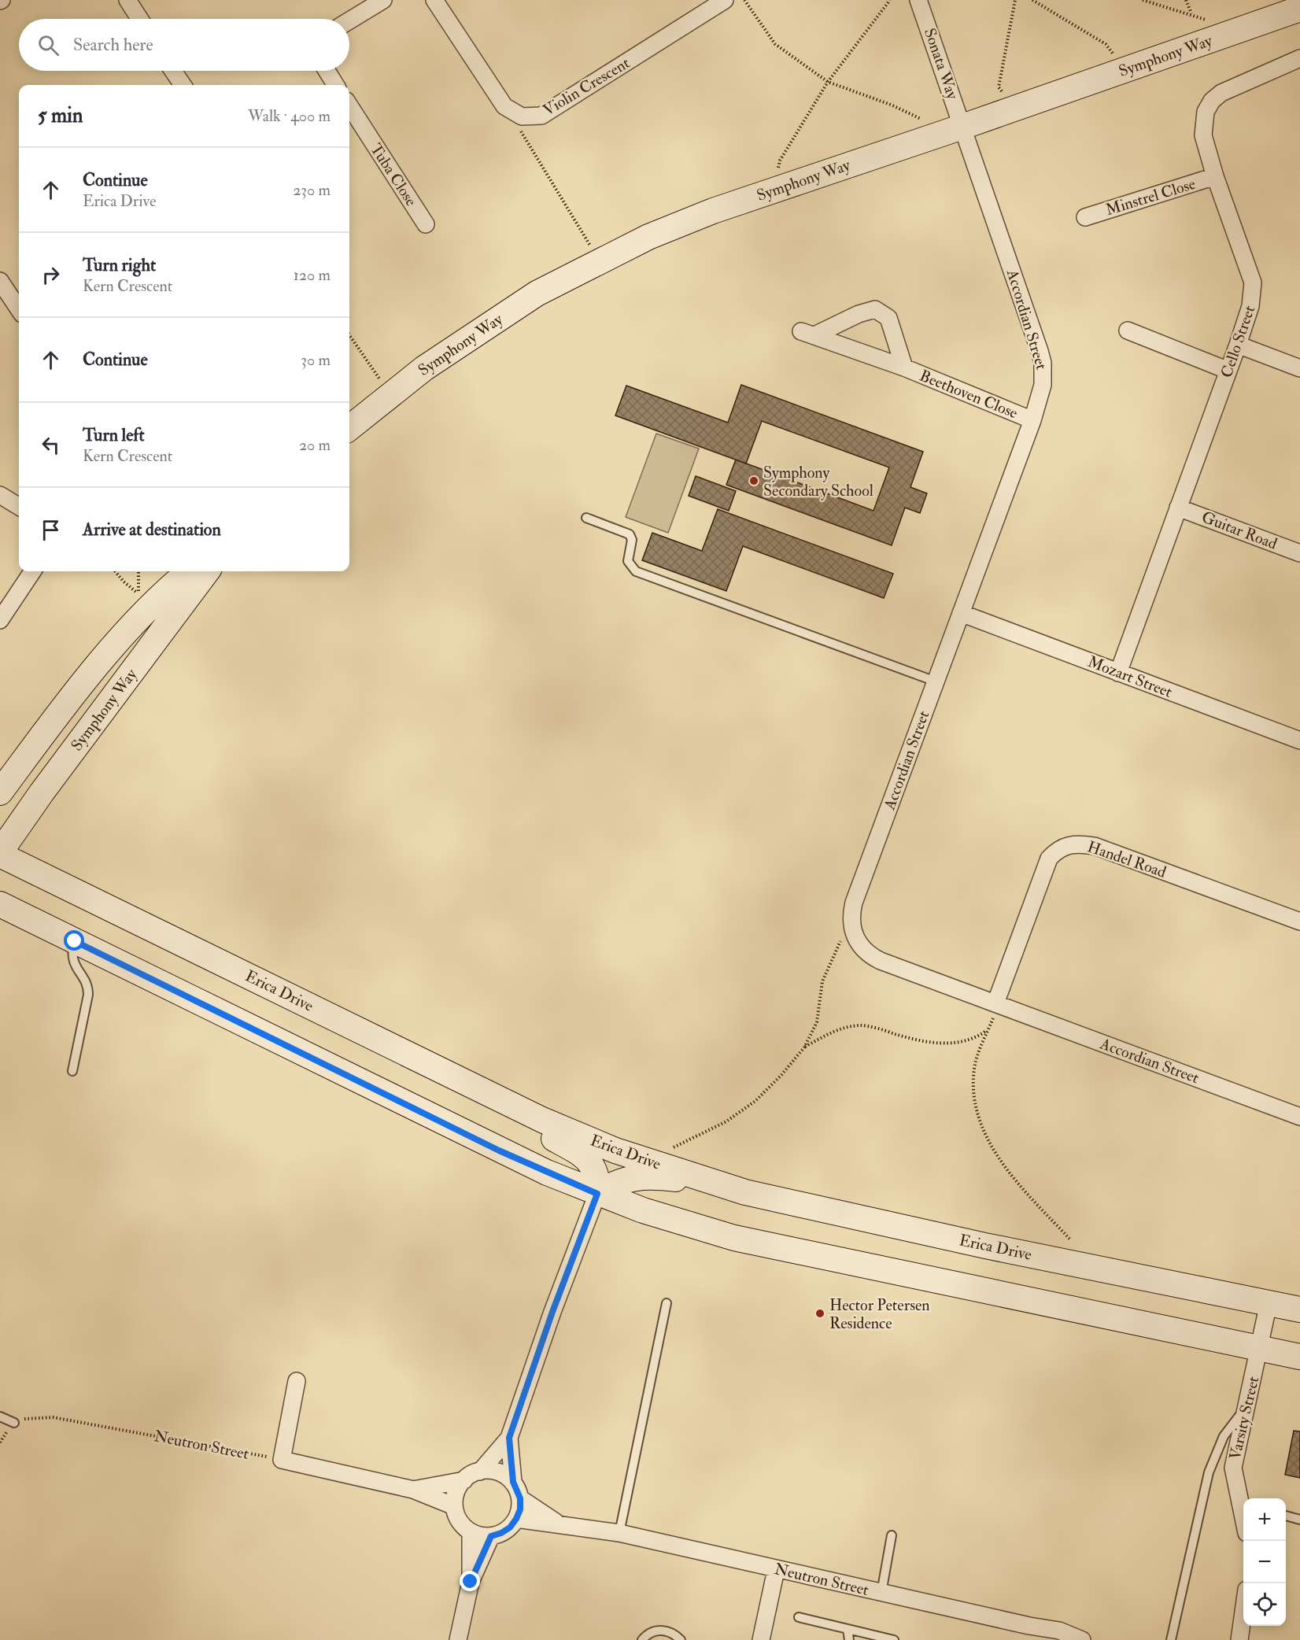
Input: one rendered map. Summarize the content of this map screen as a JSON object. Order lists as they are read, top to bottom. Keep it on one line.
{"streets":{"main road":["Symphony Way","Erica Drive"],"street":["Sonata Way","Violin Crescent","Tuba Close","Minstrel Close","Accordian Street","Cello Street","Beethoven Close","Guitar Road","Mozart Street","Handel Road","Varsity Street","Neutron Street"]},"crossings":[["Symphony Way","Sonata Way"],["Symphony Way","Accordian Street"],["Symphony Way","Erica Drive"],["Sonata Way","Accordian Street"],["Minstrel Close","Cello Street"],["Accordian Street","Beethoven Close"],["Accordian Street","Mozart Street"],["Accordian Street","Handel Road"],["Cello Street","Guitar Road"],["Cello Street","Mozart Street"],["Erica Drive","Varsity Street"]],"places":["Symphony Secondary School","Hector Petersen Residence"],"page":{"search":"Search here","heading":["5 min","Walk · 400 m"],"list":[["Continue","Erica Drive","230 m"],["Turn right","Kern Crescent","120 m"],["Continue","30 m"],["Turn left","Kern Crescent","20 m"],"Arrive at destination"],"map_buttons":["+","−"]}}
